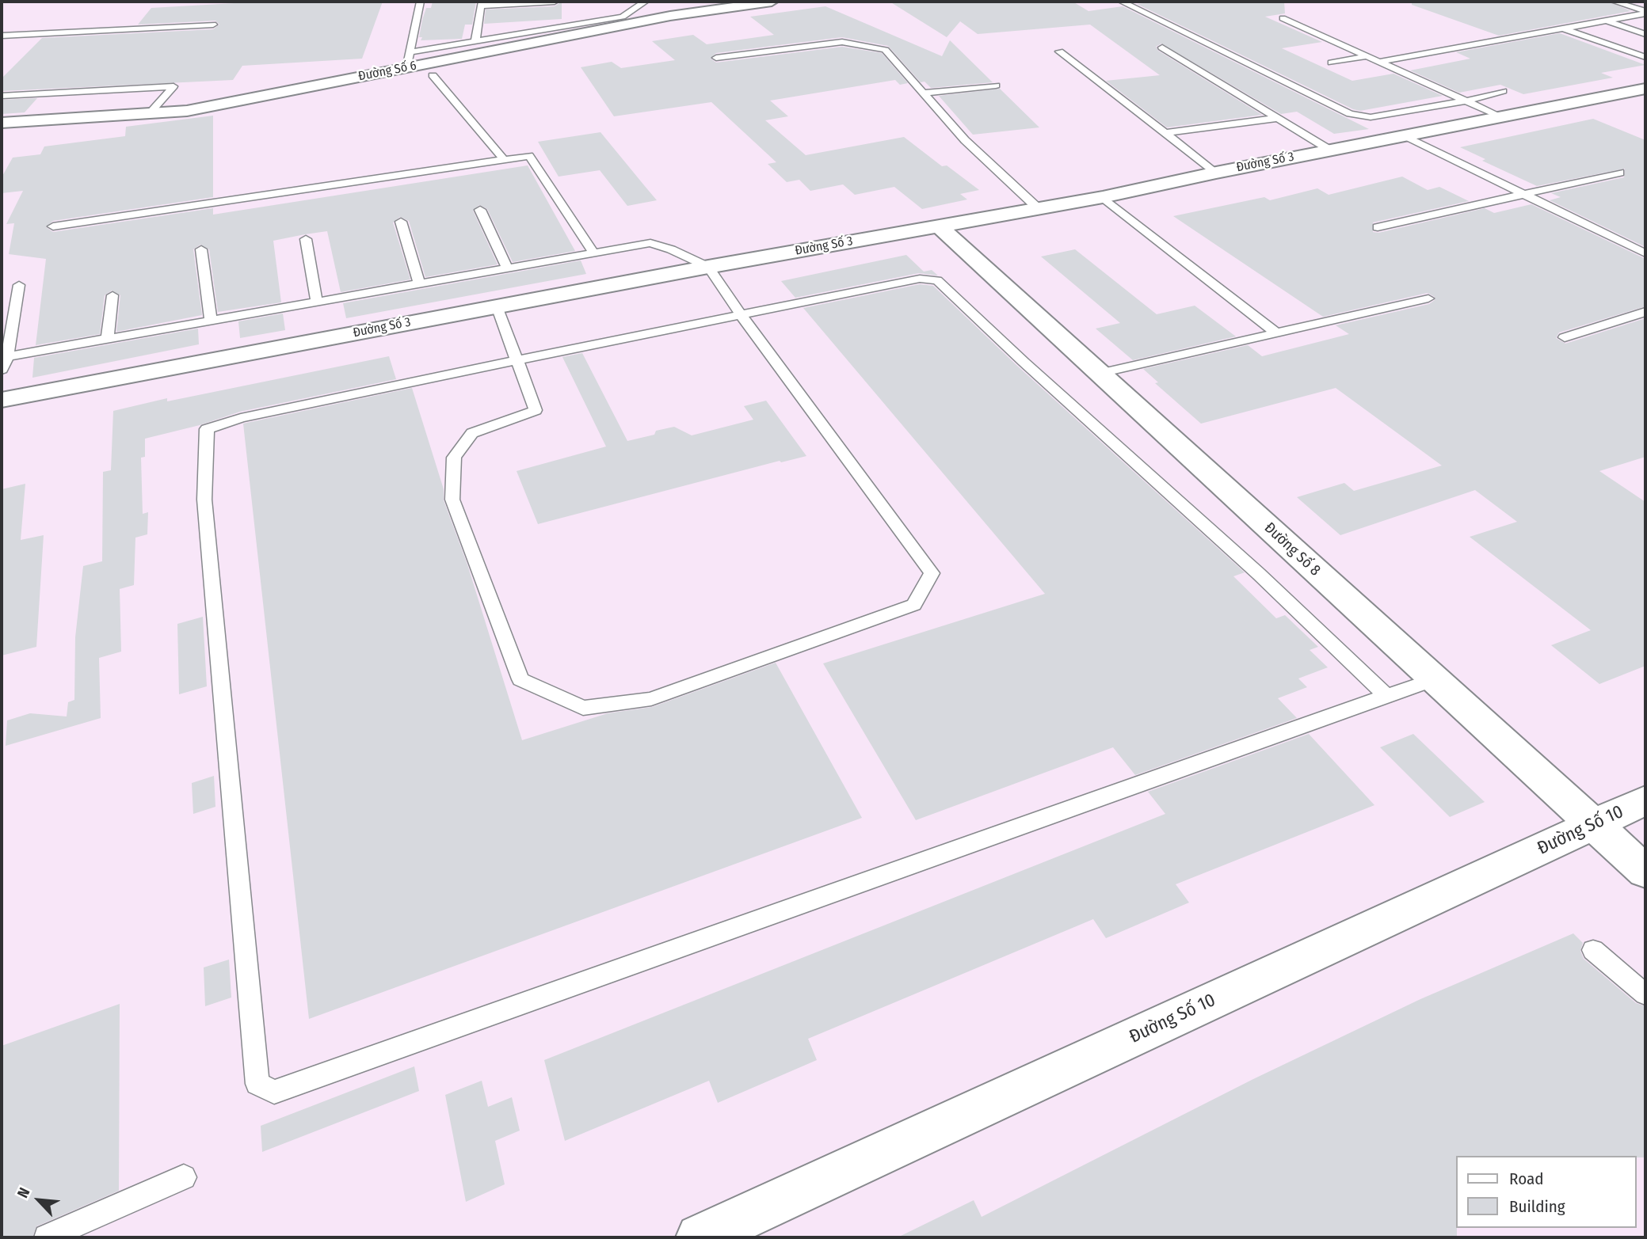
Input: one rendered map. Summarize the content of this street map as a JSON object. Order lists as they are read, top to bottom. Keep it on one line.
{"streets":{"street":["Đường Số 6","Đường Số 3","Đường Số 8","Đường Số 10"]},"crossings":[["Đường Số 3","Đường Số 8"],["Đường Số 8","Đường Số 10"]],"legend":["Road","Building"],"north":"top left"}
